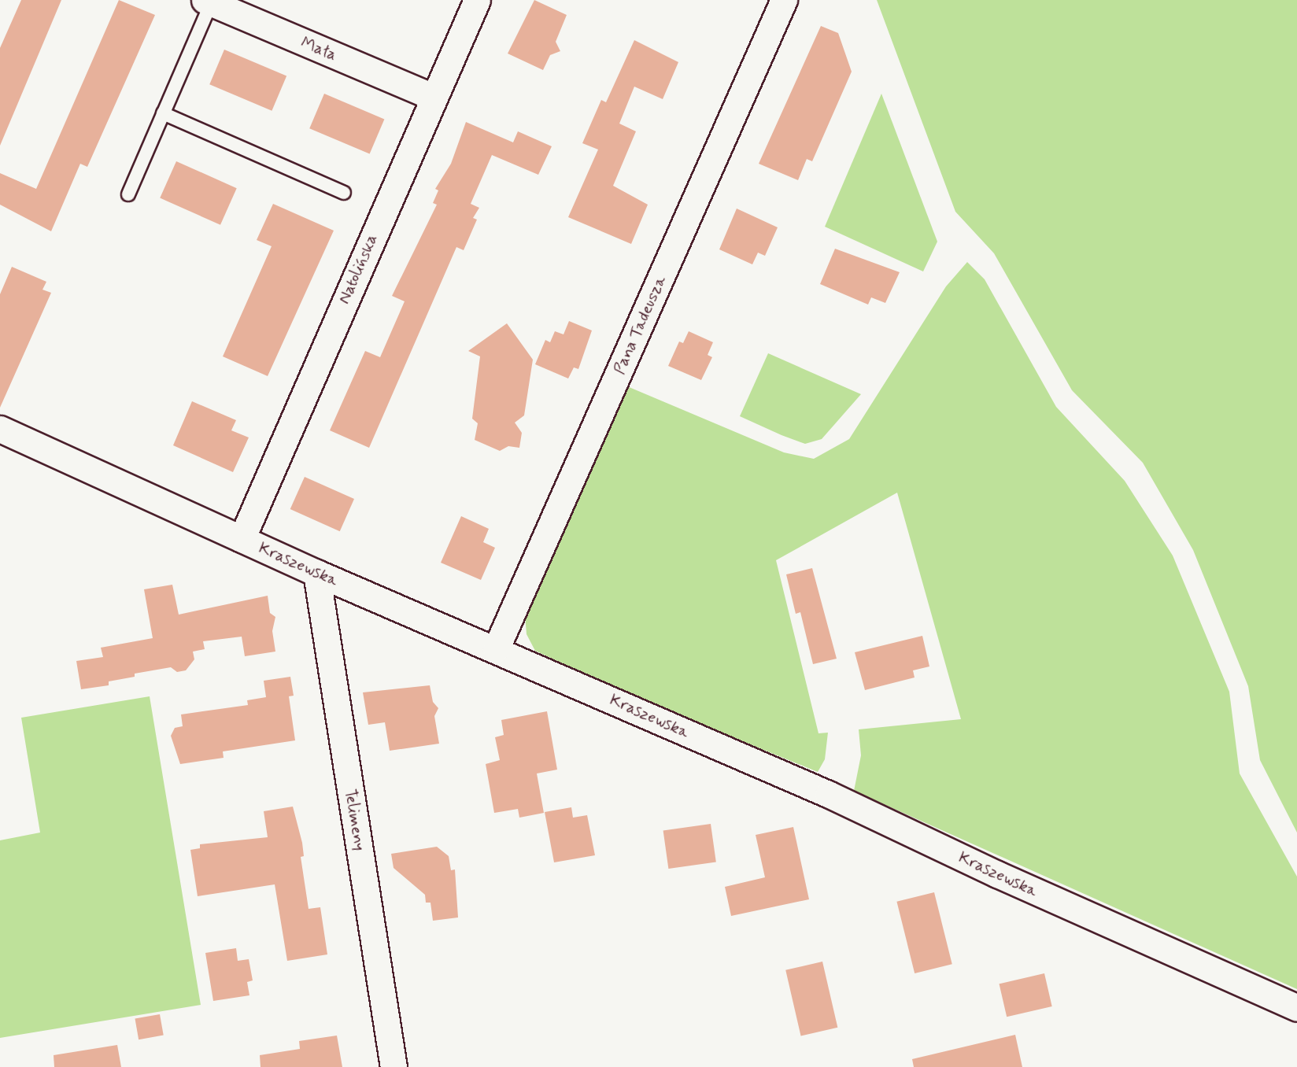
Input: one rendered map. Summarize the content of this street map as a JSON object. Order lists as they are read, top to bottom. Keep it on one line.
{"streets":{"street":["Mała","Natolińska","Pana Tadeusza","Kraszewska","Telimeny"]},"crossings":[["Mała","Natolińska"],["Natolińska","Kraszewska"],["Pana Tadeusza","Kraszewska"],["Kraszewska","Telimeny"]]}
